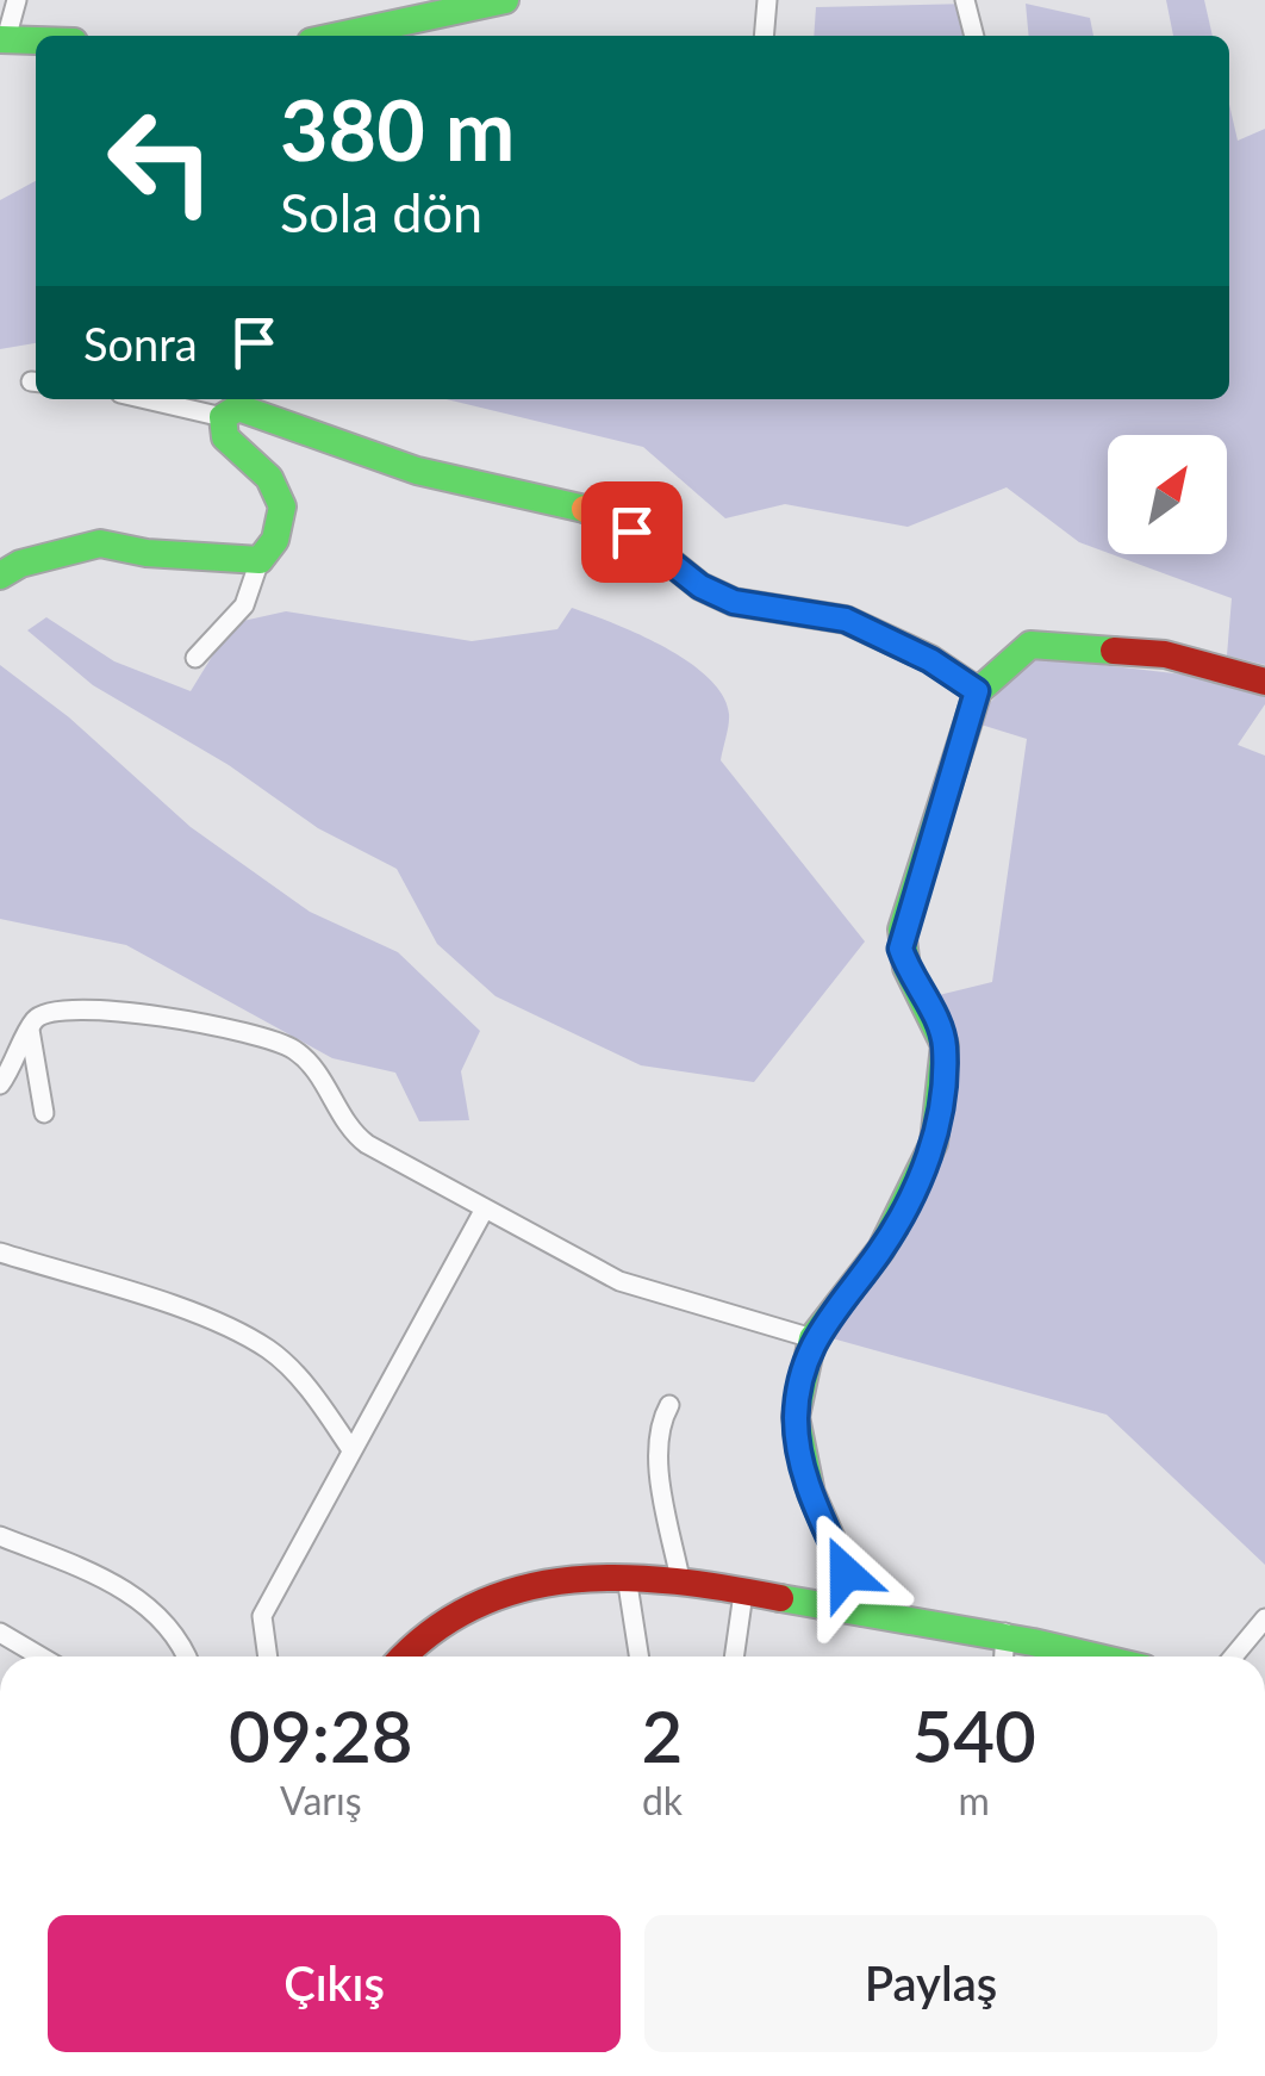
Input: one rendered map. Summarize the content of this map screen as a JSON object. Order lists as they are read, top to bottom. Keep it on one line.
{"north":"top right","page":{"turn":["380 m","Sola dön"],"then":"Sonra","eta":["09:28","Varış","2","dk","540","m"],"buttons":["Çıkış","Paylaş"]}}
